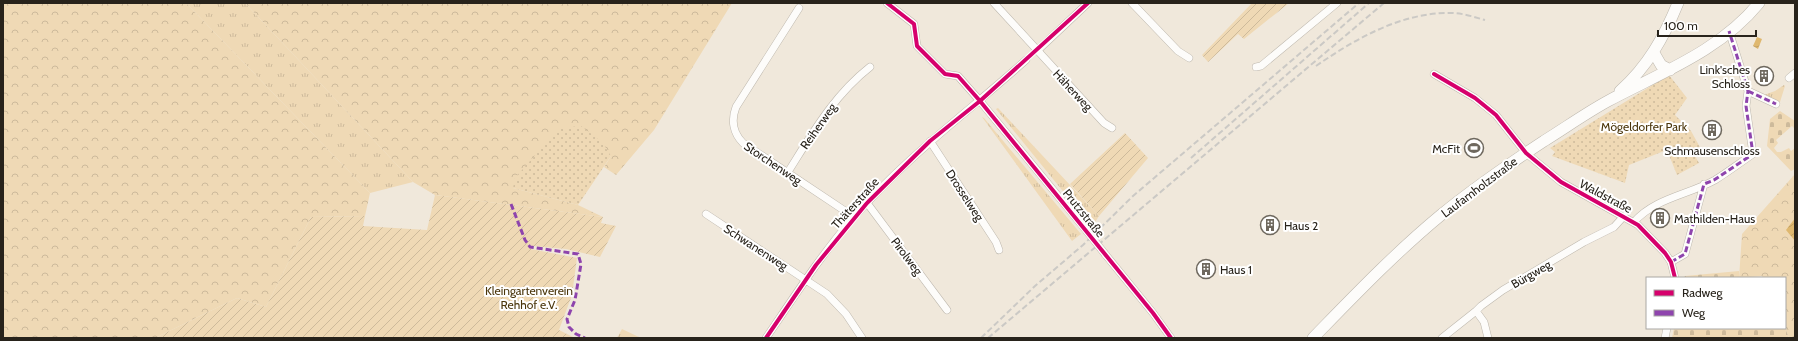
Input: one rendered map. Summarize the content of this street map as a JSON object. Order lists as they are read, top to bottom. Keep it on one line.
{"streets":{"main road":["Laufamholzstraße"],"street":["Häherweg","Reiherweg","Storchenweg","Drosselweg","Waldstraße","Thäterstraße","Prutzstraße","Schwanenweg","Pirolweg","Bürgweg"]},"crossings":[["Reiherweg","Storchenweg"],["Storchenweg","Thäterstraße"],["Laufamholzstraße","Waldstraße"],["Drosselweg","Thäterstraße"],["Waldstraße","Bürgweg"],["Thäterstraße","Prutzstraße"],["Thäterstraße","Schwanenweg"],["Thäterstraße","Pirolweg"]],"parks":["Mögeldorfer Park","Kleingartenverein Rehhof e.V."],"places":{"building":["Link'sches Schloss","Schmausenschloss","Mathilden-Haus","Haus 2","Haus 1"],"sports":["McFit"]},"legend":["Radweg","Weg"],"scale_bar":"100 m"}
